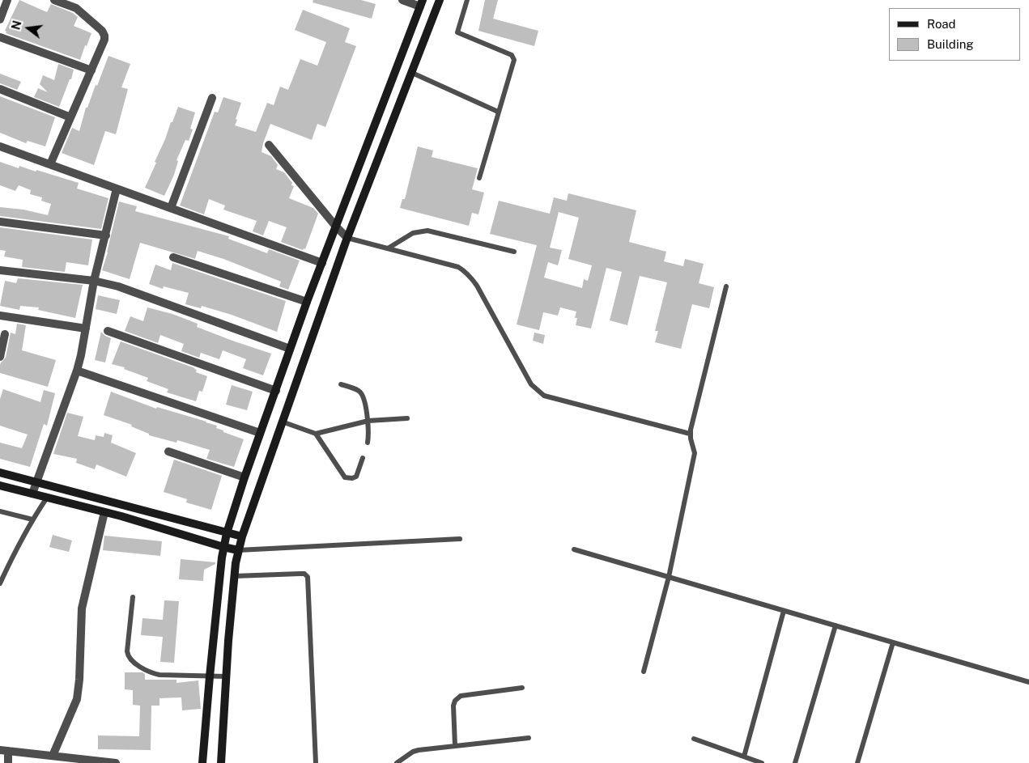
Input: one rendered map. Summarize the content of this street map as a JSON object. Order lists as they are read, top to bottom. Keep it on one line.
{"legend":["Road","Building"],"north":"left"}
